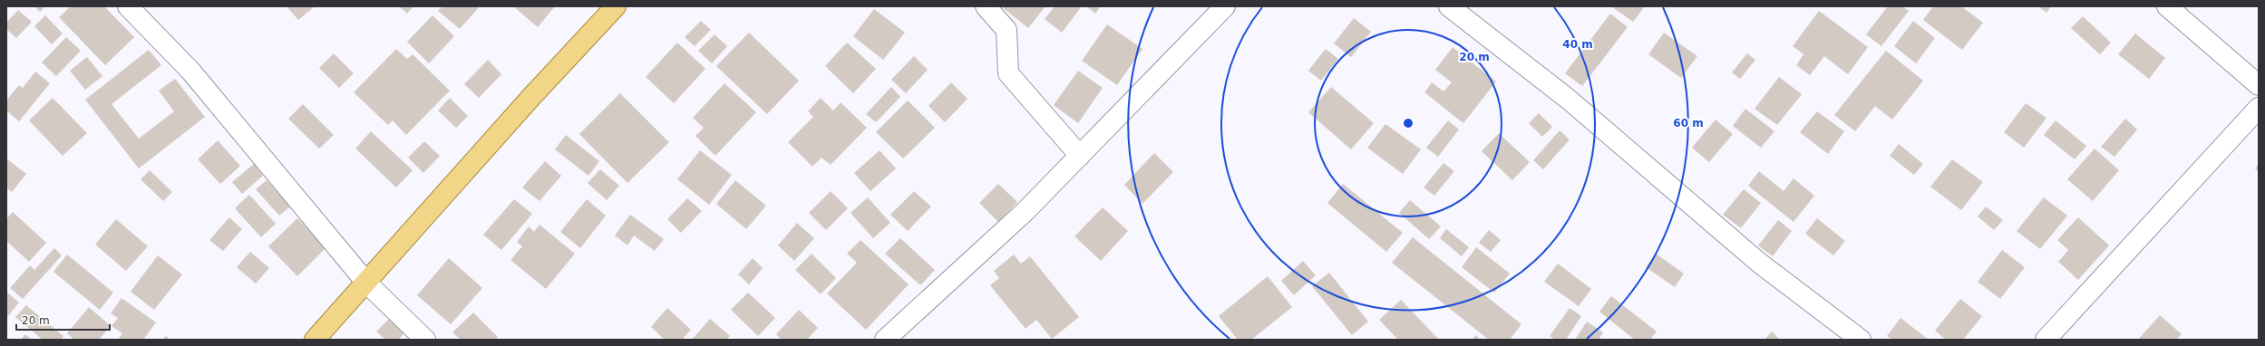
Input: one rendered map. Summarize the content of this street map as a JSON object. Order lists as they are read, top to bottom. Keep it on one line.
{"scale_bar":"20 m","rings":["40 m","20 m","60 m"]}
